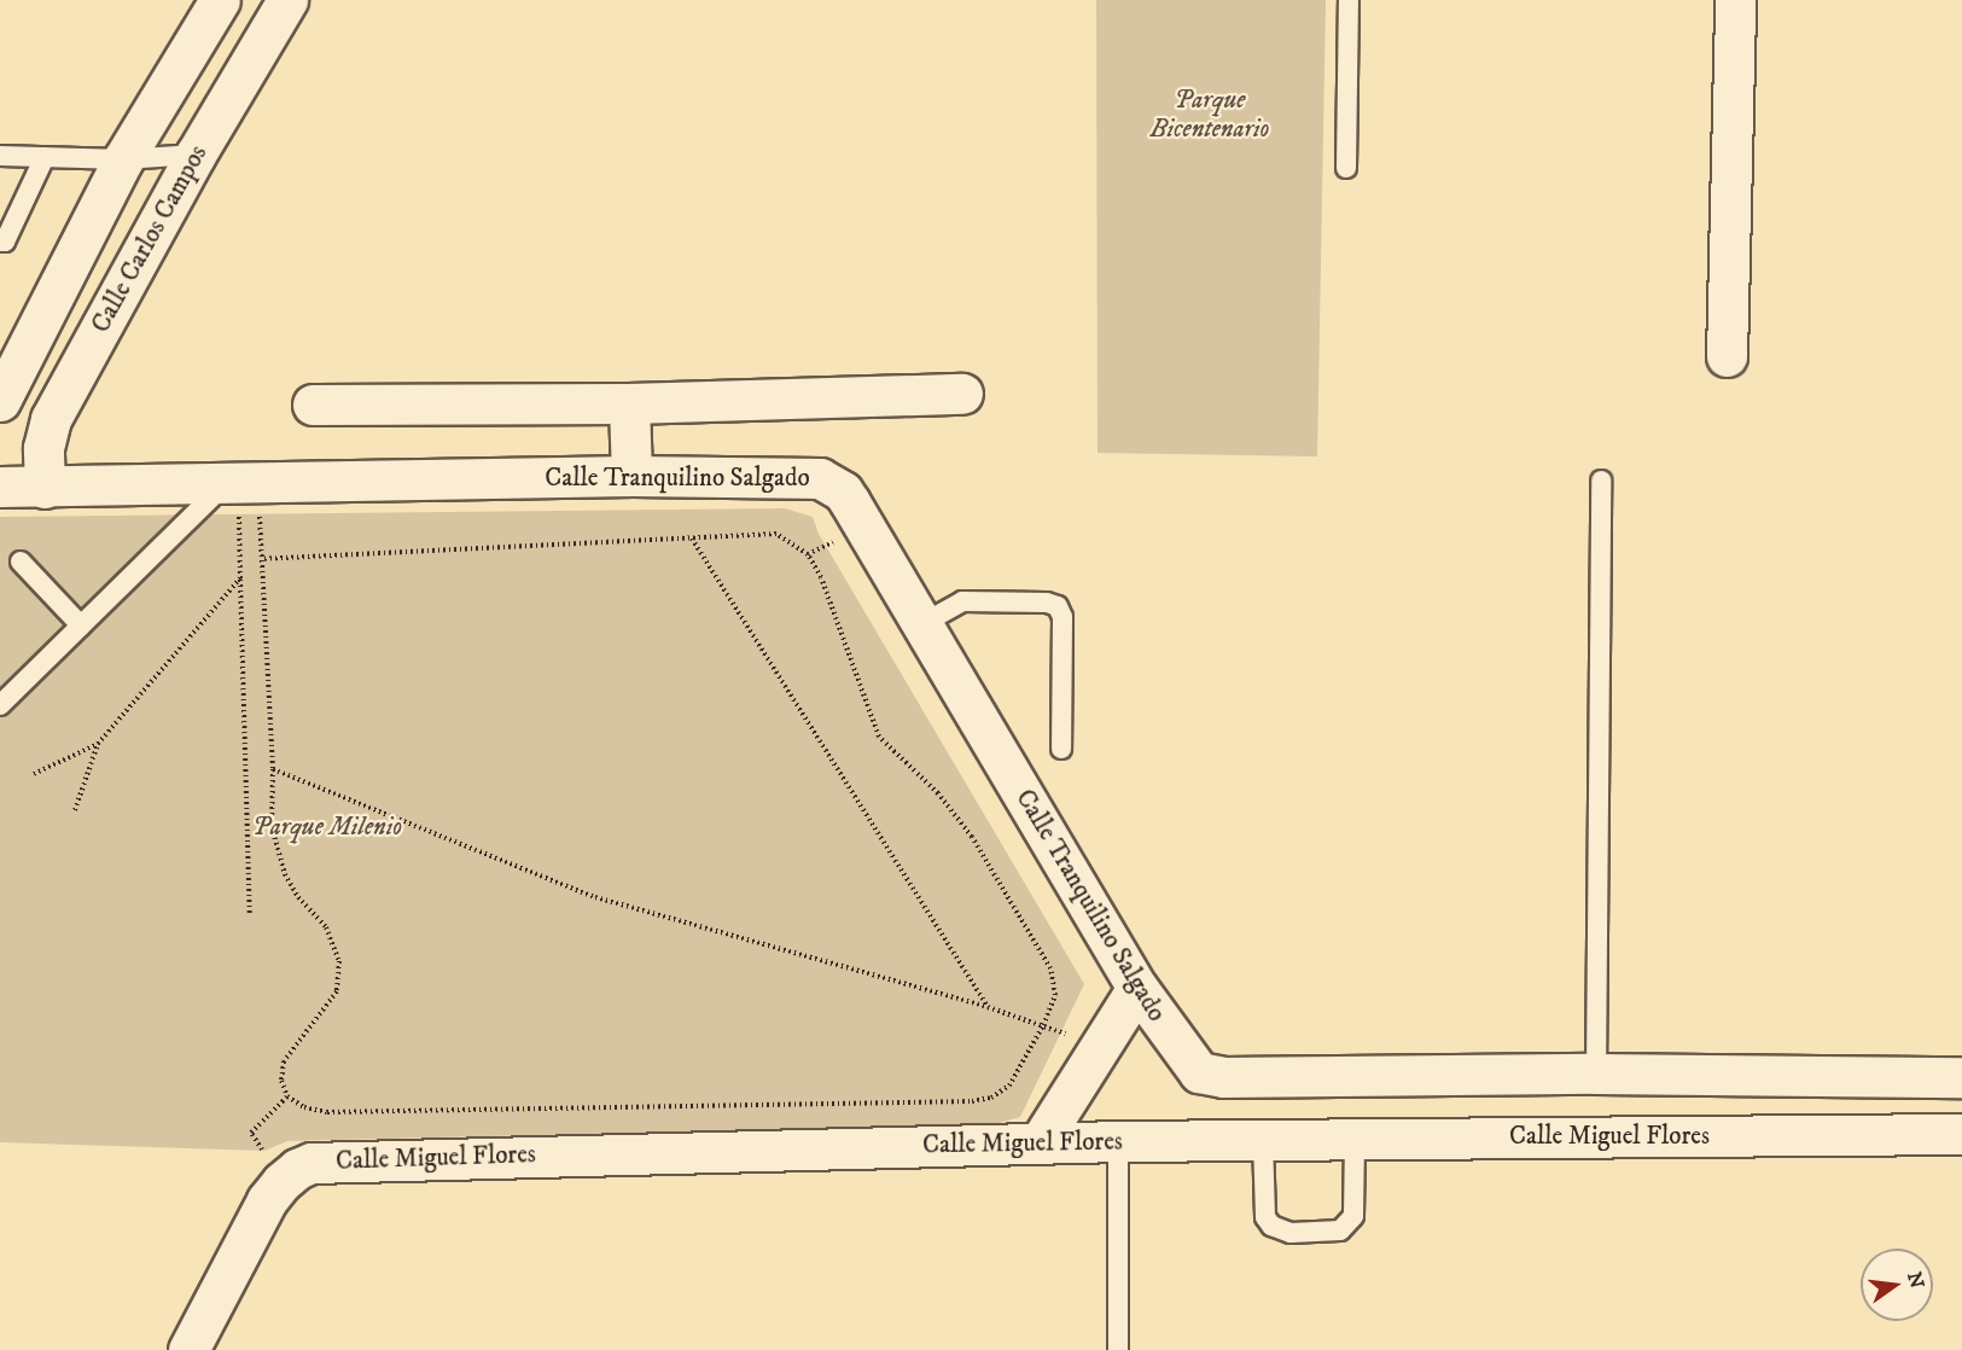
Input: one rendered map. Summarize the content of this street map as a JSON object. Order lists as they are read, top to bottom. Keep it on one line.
{"streets":{"street":["Calle Carlos Campos","Calle Tranquilino Salgado","Calle Miguel Flores"]},"crossings":[["Calle Carlos Campos","Calle Tranquilino Salgado"]],"parks":["Parque Bicentenario","Parque Milenio"],"north":"right"}
